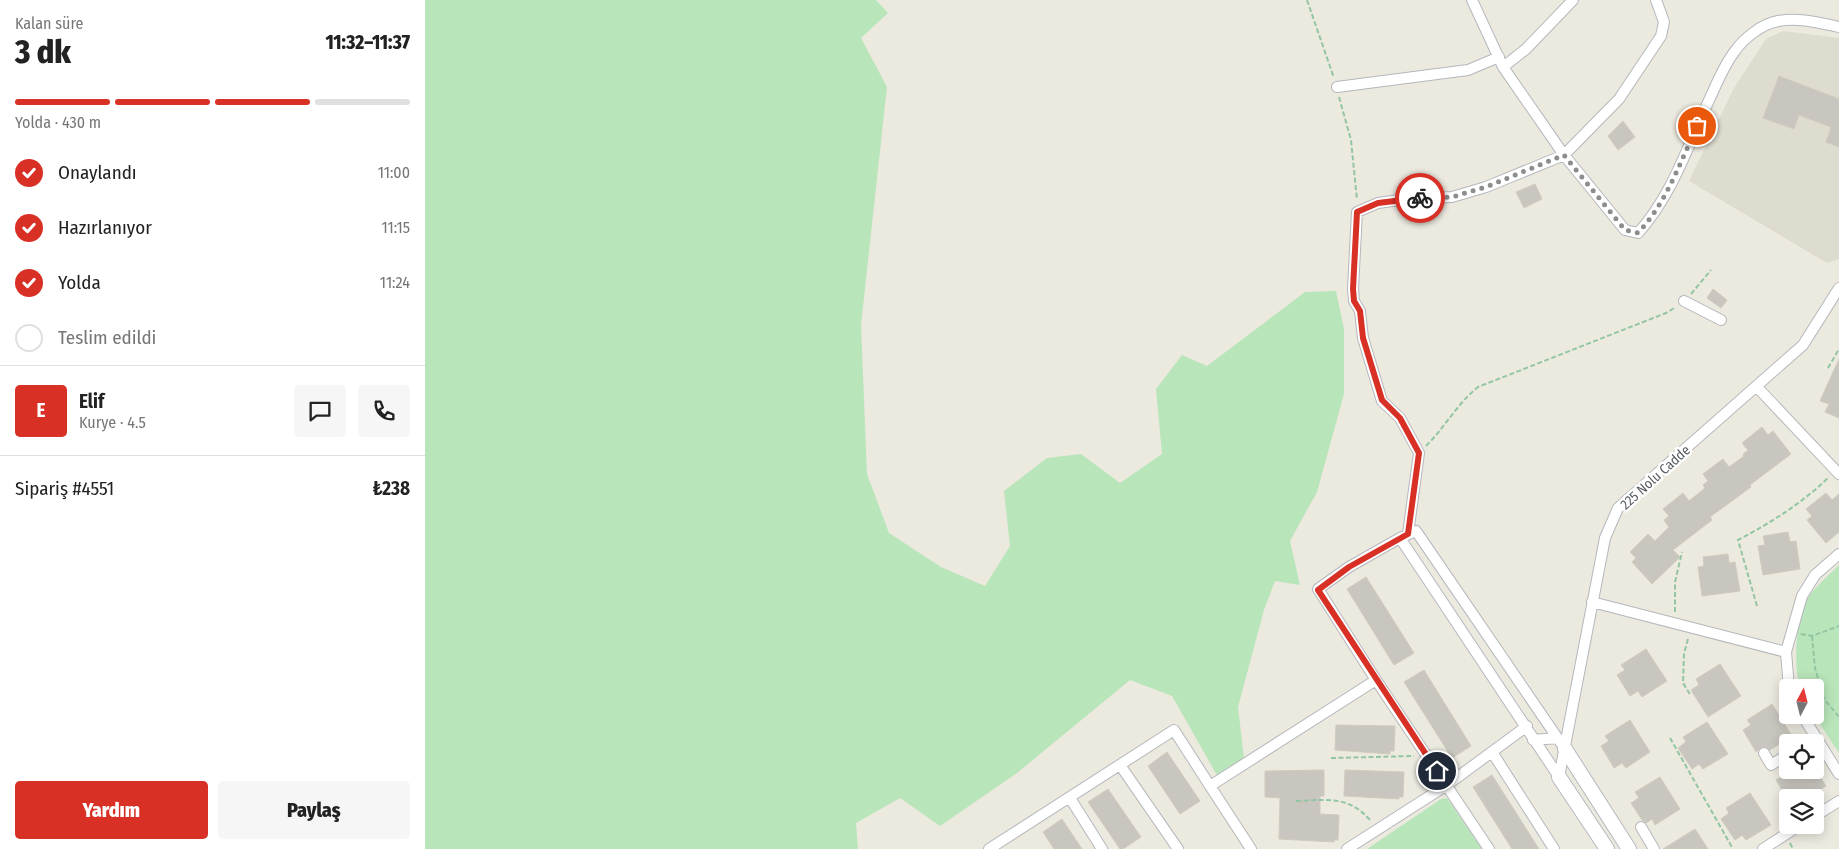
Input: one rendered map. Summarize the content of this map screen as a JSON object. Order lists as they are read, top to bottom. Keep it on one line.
{"streets":{"street":["225 Nolu Cadde"]},"north":"top","page":{"heading":["3 dk","Kalan süre","11:32–11:37"],"panel":["Elif","Kurye · 4.5","Sipariş #4551","₺238"],"bar":"Yolda · 430 m","list":[["Onaylandı","11:00"],["Hazırlanıyor","11:15"],["Yolda","11:24"],"Teslim edildi"],"round":"E","buttons":["Yardım","Paylaş"]}}
